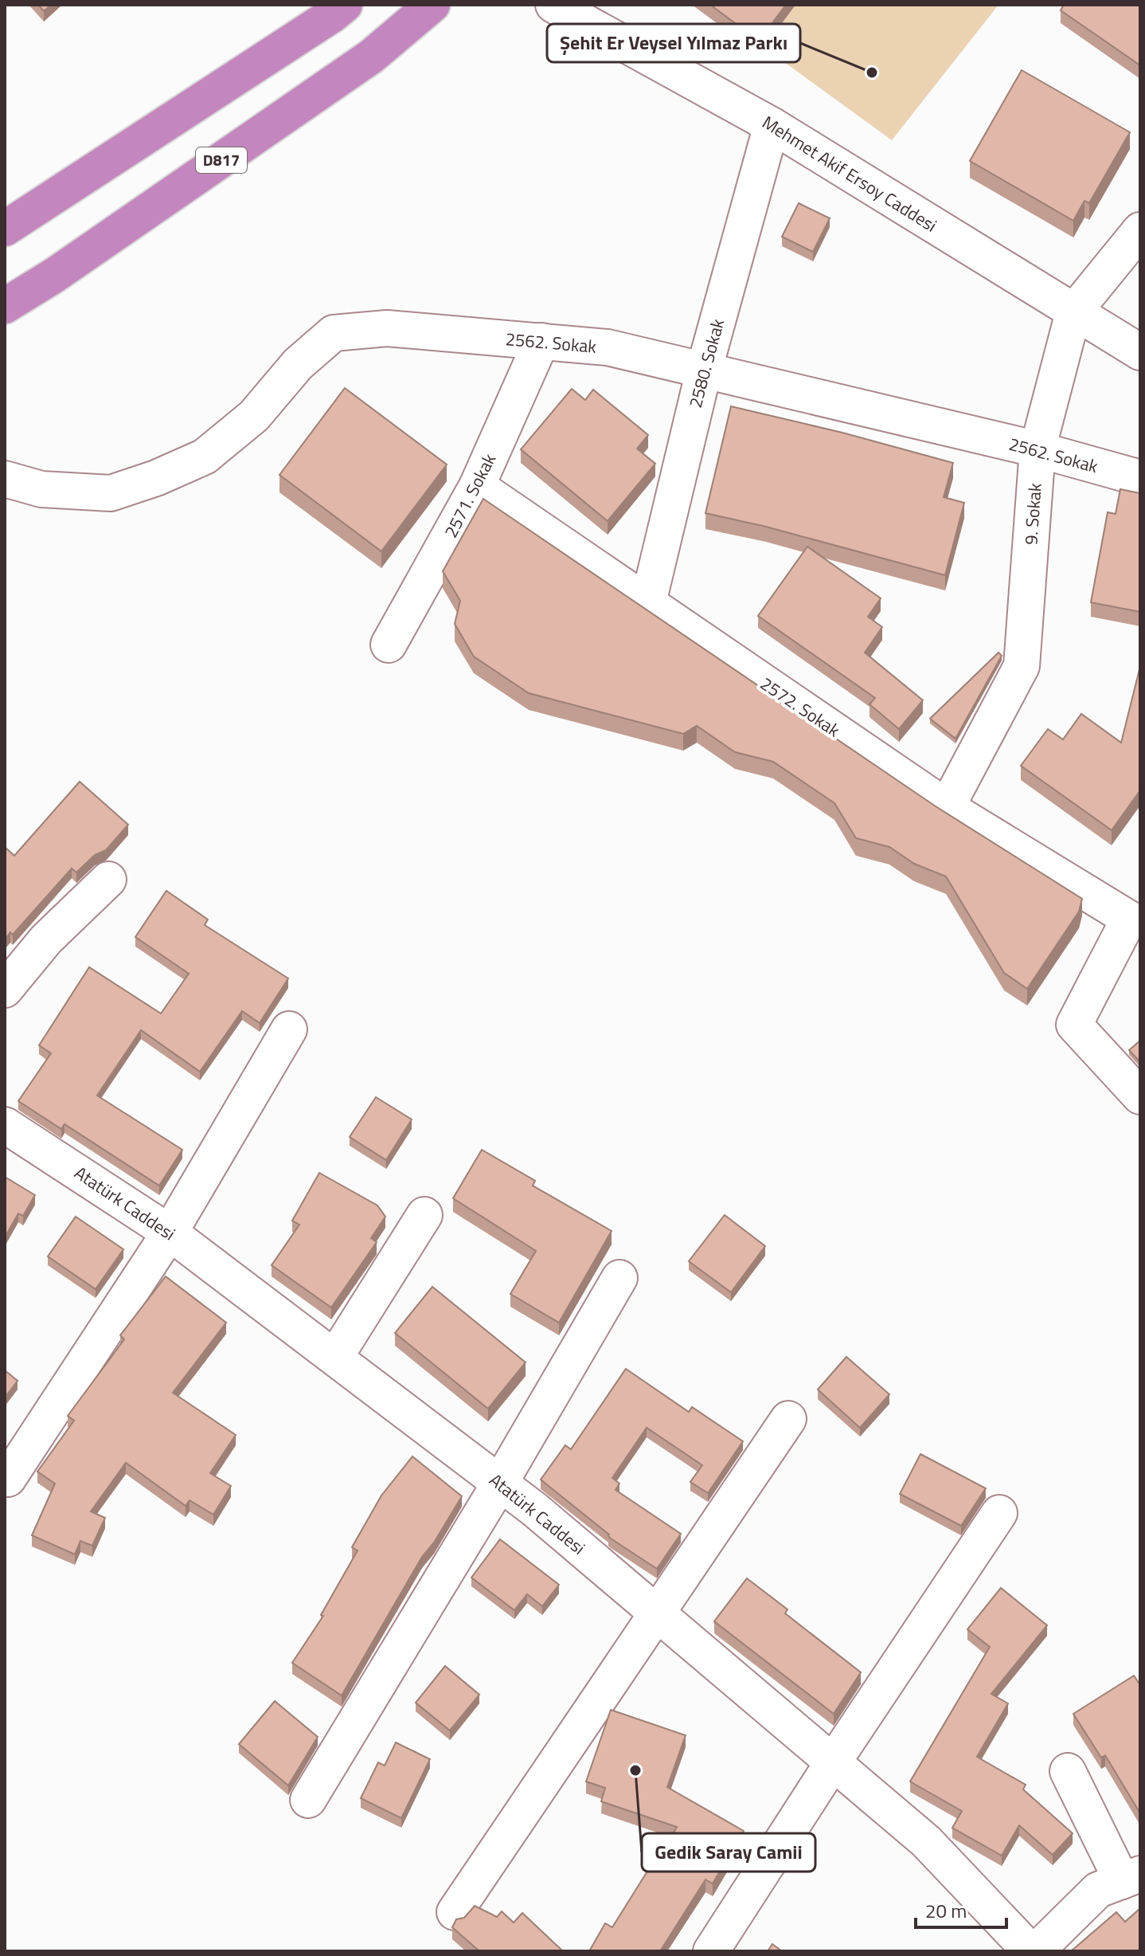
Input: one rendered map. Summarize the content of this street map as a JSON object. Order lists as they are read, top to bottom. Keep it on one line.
{"streets":{"highway":["D817"],"street":["Mehmet Akif Ersoy Caddesi","2562. Sokak","2580. Sokak","2571. Sokak","9. Sokak","2572. Sokak","Atatürk Caddesi"]},"crossings":[["Mehmet Akif Ersoy Caddesi","2580. Sokak"],["Mehmet Akif Ersoy Caddesi","9. Sokak"],["2562. Sokak","2580. Sokak"],["2562. Sokak","2571. Sokak"],["2562. Sokak","9. Sokak"],["2580. Sokak","2572. Sokak"],["2571. Sokak","2572. Sokak"],["9. Sokak","2572. Sokak"]],"places":["Şehit Er Veysel Yılmaz Parkı","Gedik Saray Camii"],"scale_bar":"20 m"}
